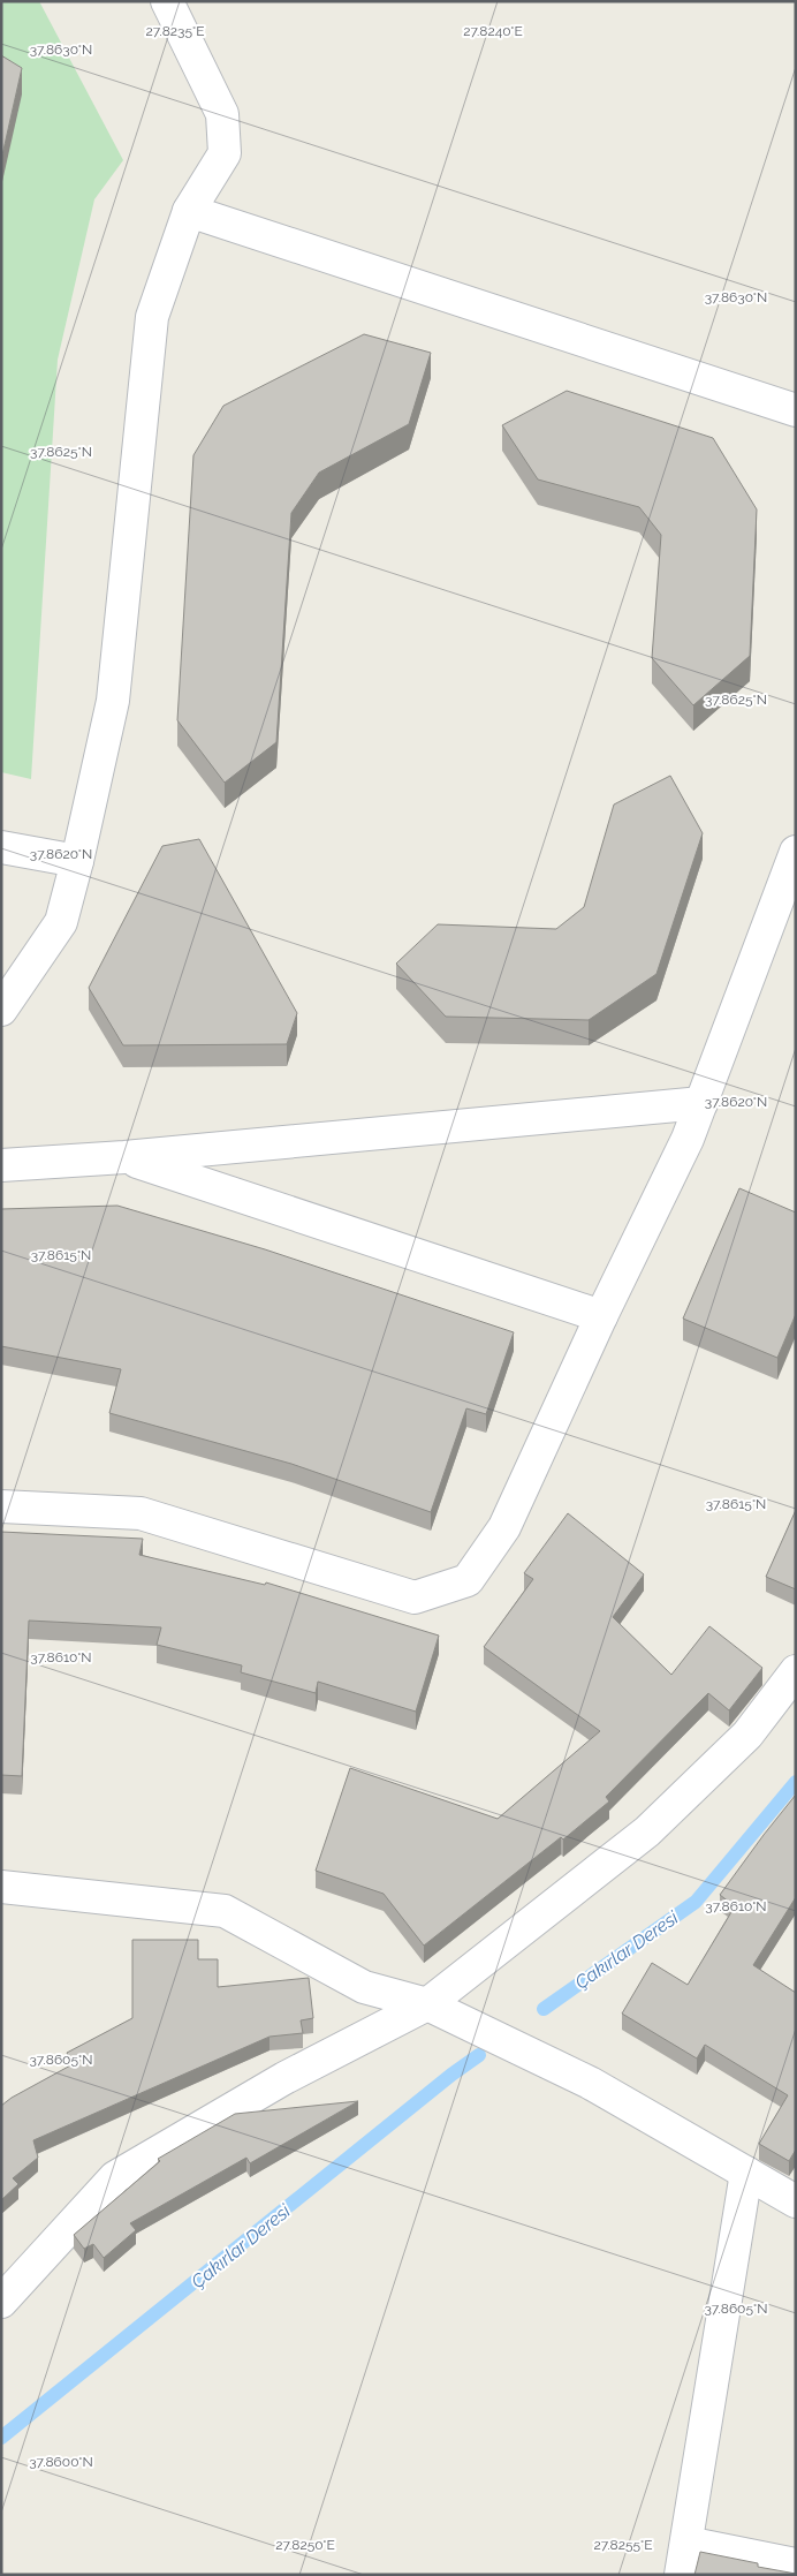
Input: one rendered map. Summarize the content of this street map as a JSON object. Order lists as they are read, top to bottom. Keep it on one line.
{"water":["Çakırlar Deresi"],"coordinates":["27.8235°E","27.8240°E","37.8630°N","37.8625°N","37.8620°N","37.8615°N","37.8610°N","37.8605°N","37.8600°N","27.8250°E","27.8255°E"]}
